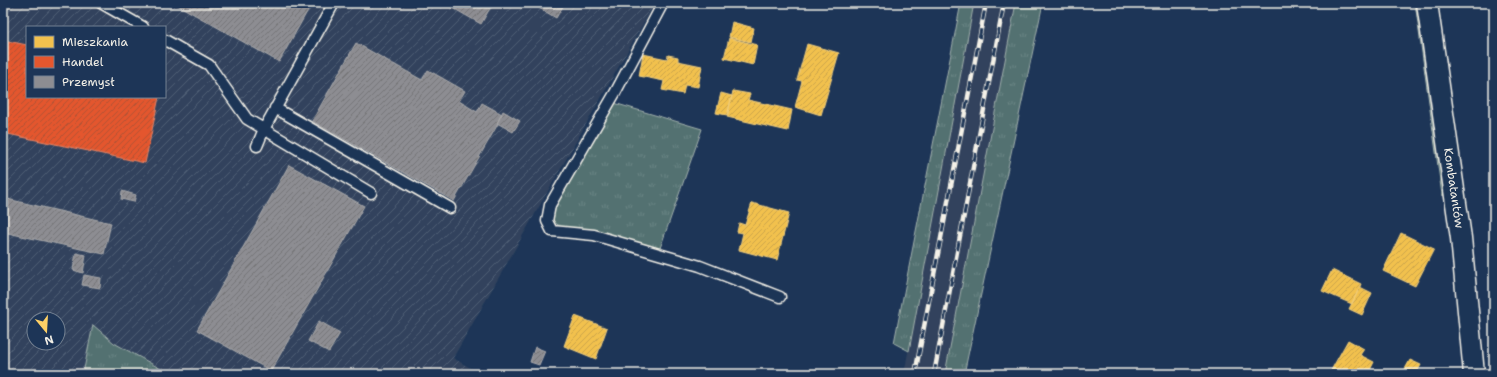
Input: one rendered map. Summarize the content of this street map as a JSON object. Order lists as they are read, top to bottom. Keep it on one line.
{"streets":{"street":["Kombatantów"]},"legend":["Mieszkania","Handel","Przemysł"],"north":"bottom"}
